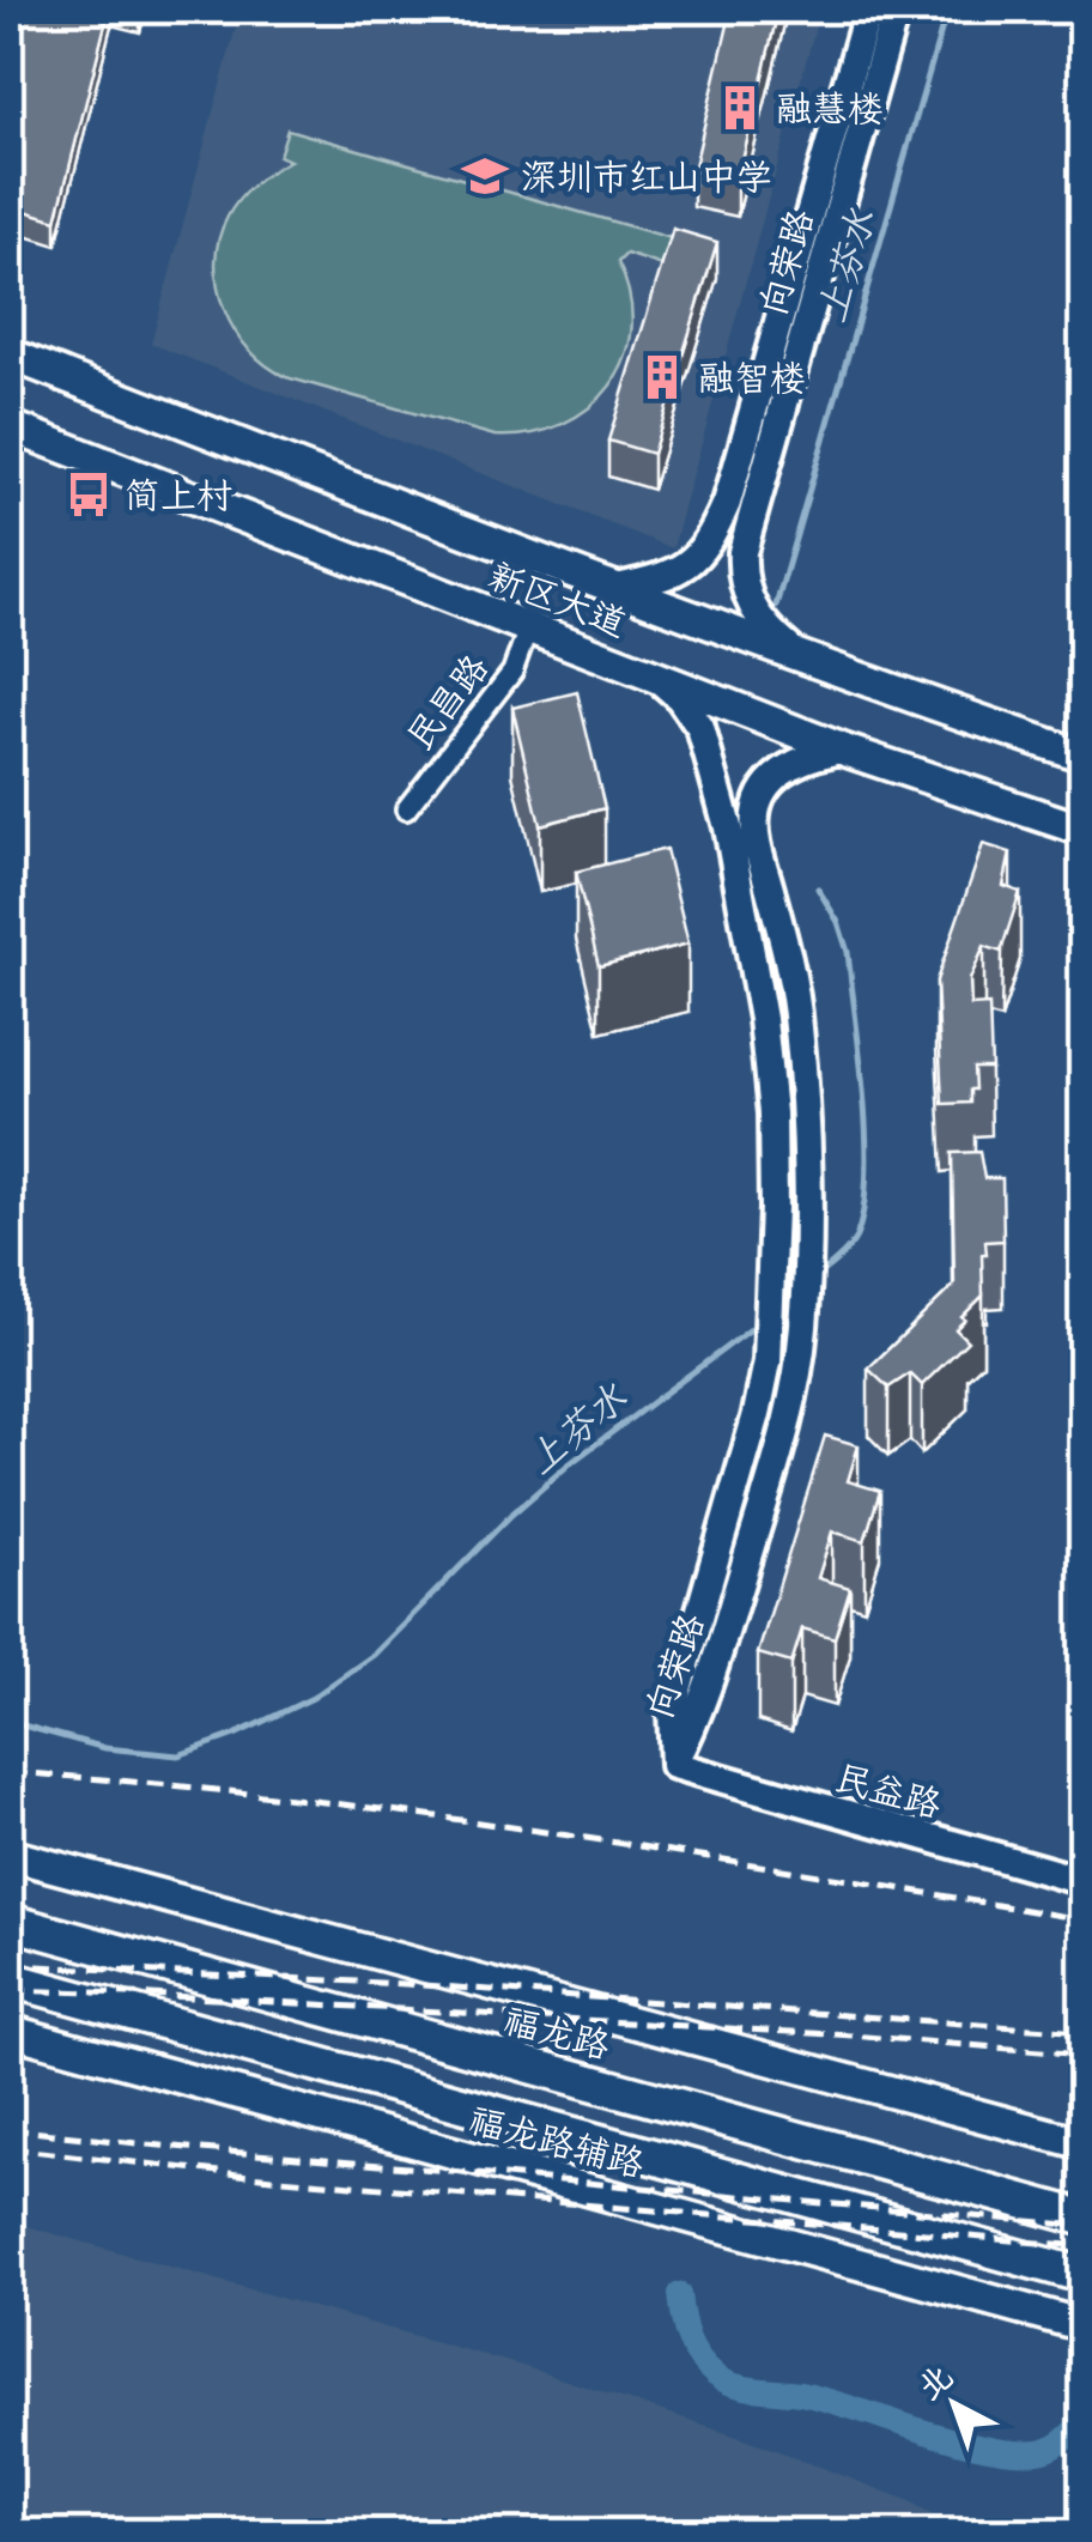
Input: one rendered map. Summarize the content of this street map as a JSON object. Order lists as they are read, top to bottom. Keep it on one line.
{"streets":{"highway":["福龙路"],"main road":["向荣路","新区大道","民益路","福龙路辅路"],"street":["民昌路"]},"crossings":[["向荣路","新区大道"],["向荣路","民益路"],["新区大道","民昌路"]],"water":["上芬水"],"places":{"building":["融慧楼","融智楼"],"school or university":["深圳市红山中学"],"bus stop":["简上村"]},"north":"top left"}
